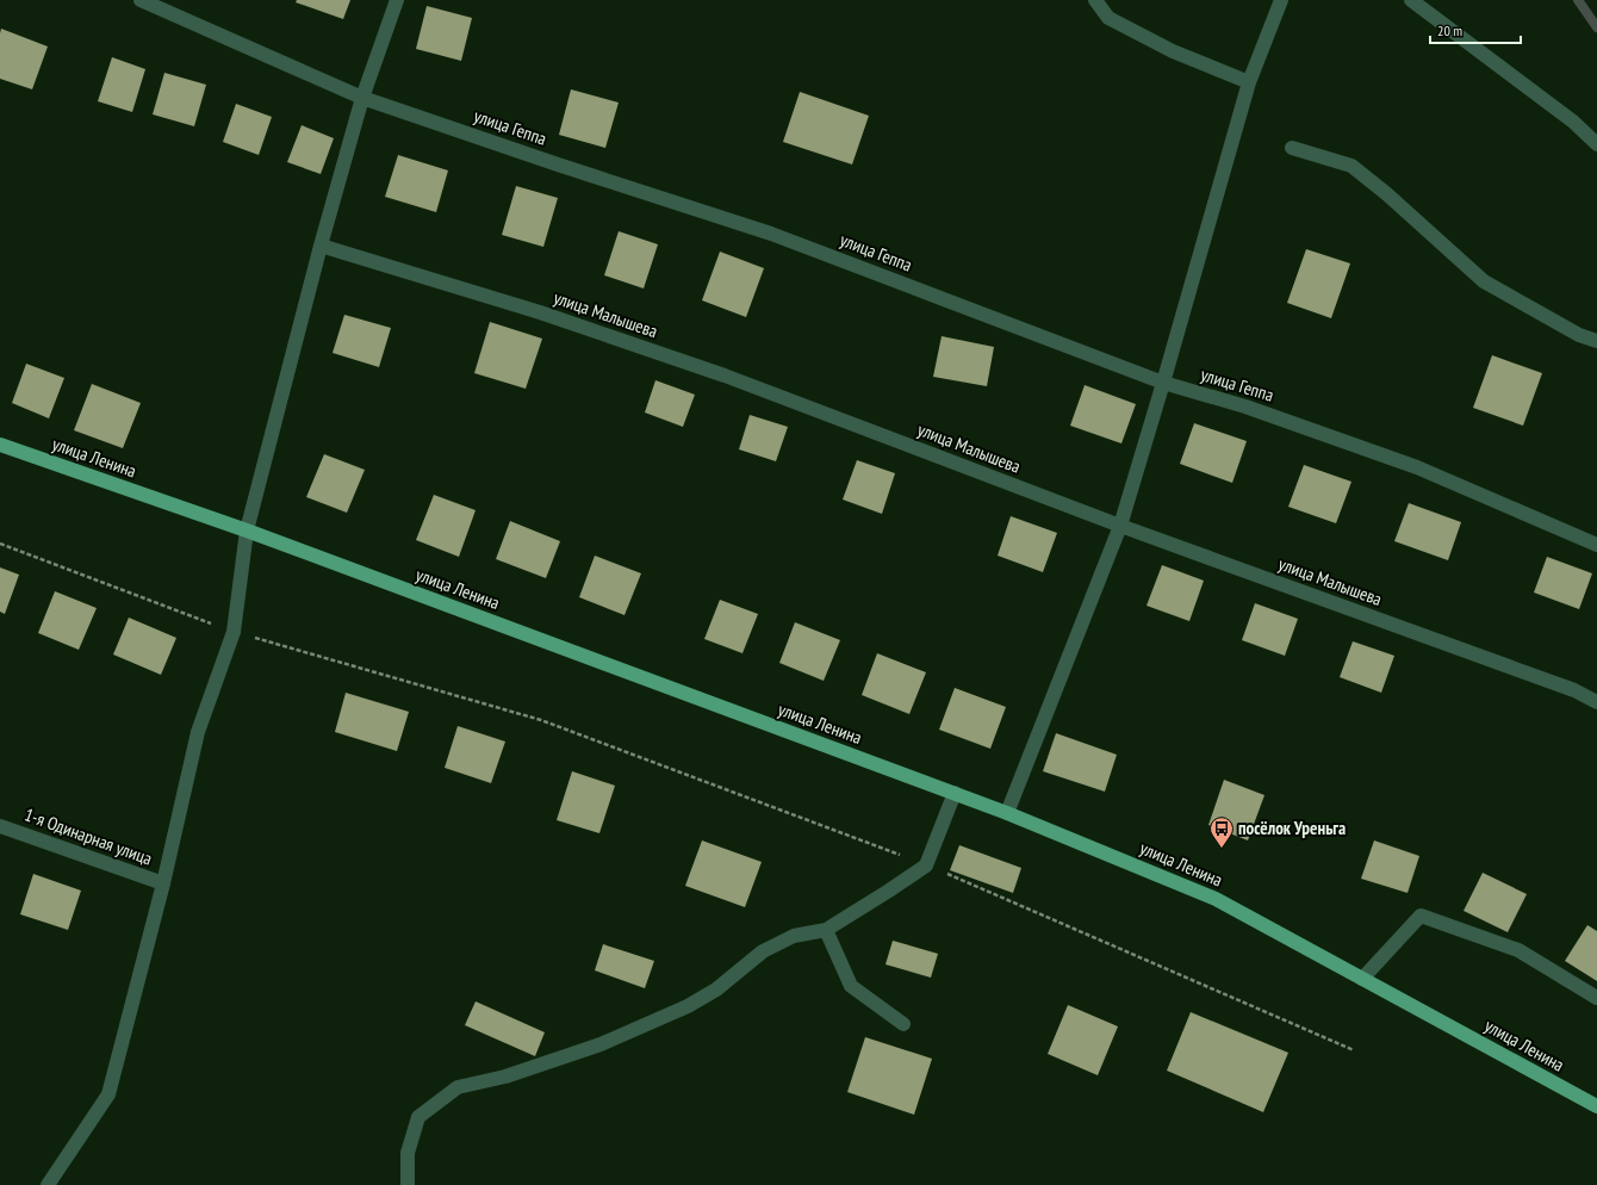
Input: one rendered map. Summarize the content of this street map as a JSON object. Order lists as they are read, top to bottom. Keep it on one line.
{"streets":{"main road":["улица Ленина"],"street":["улица Геппа","улица Малышева","1-я Одинарная улица"]},"places":{"bus stop":["посёлок Уреньга"]},"scale_bar":"20 m"}
